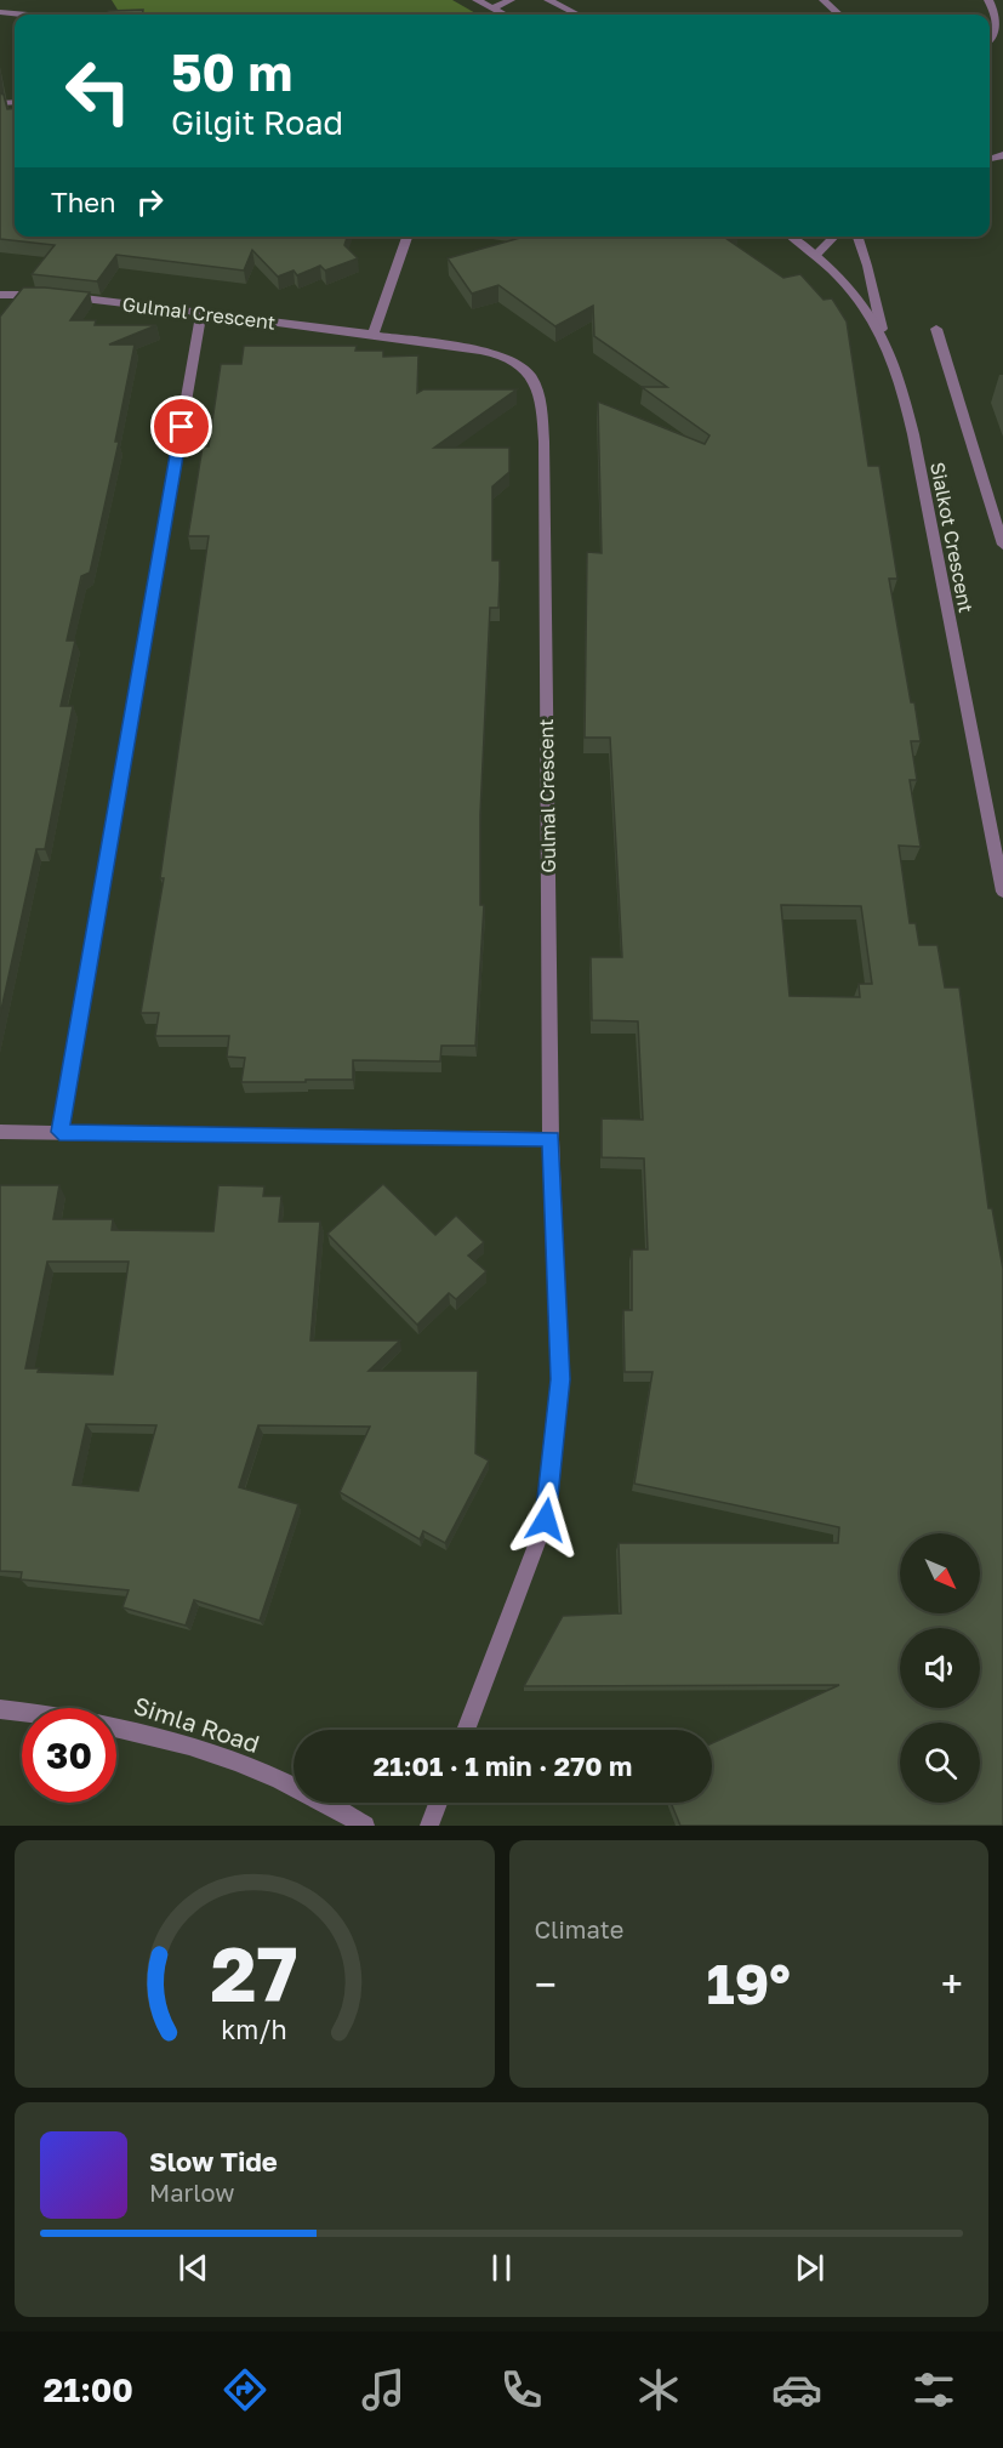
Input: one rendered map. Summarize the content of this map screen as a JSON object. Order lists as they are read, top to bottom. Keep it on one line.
{"streets":{"street":["Gulmal Crescent","Sialkot Crescent","Simla Road"]},"north":"bottom right","page":{"turn":["50 m","Gilgit Road"],"then":"Then","limit":"30","trip":"21:01 · 1 min · 270 m","tile":"Climate","heat":["−","19°","+"],"song":["Slow Tide","Marlow"],"tabs":"21:00","gauge":["27","km/h"]}}
